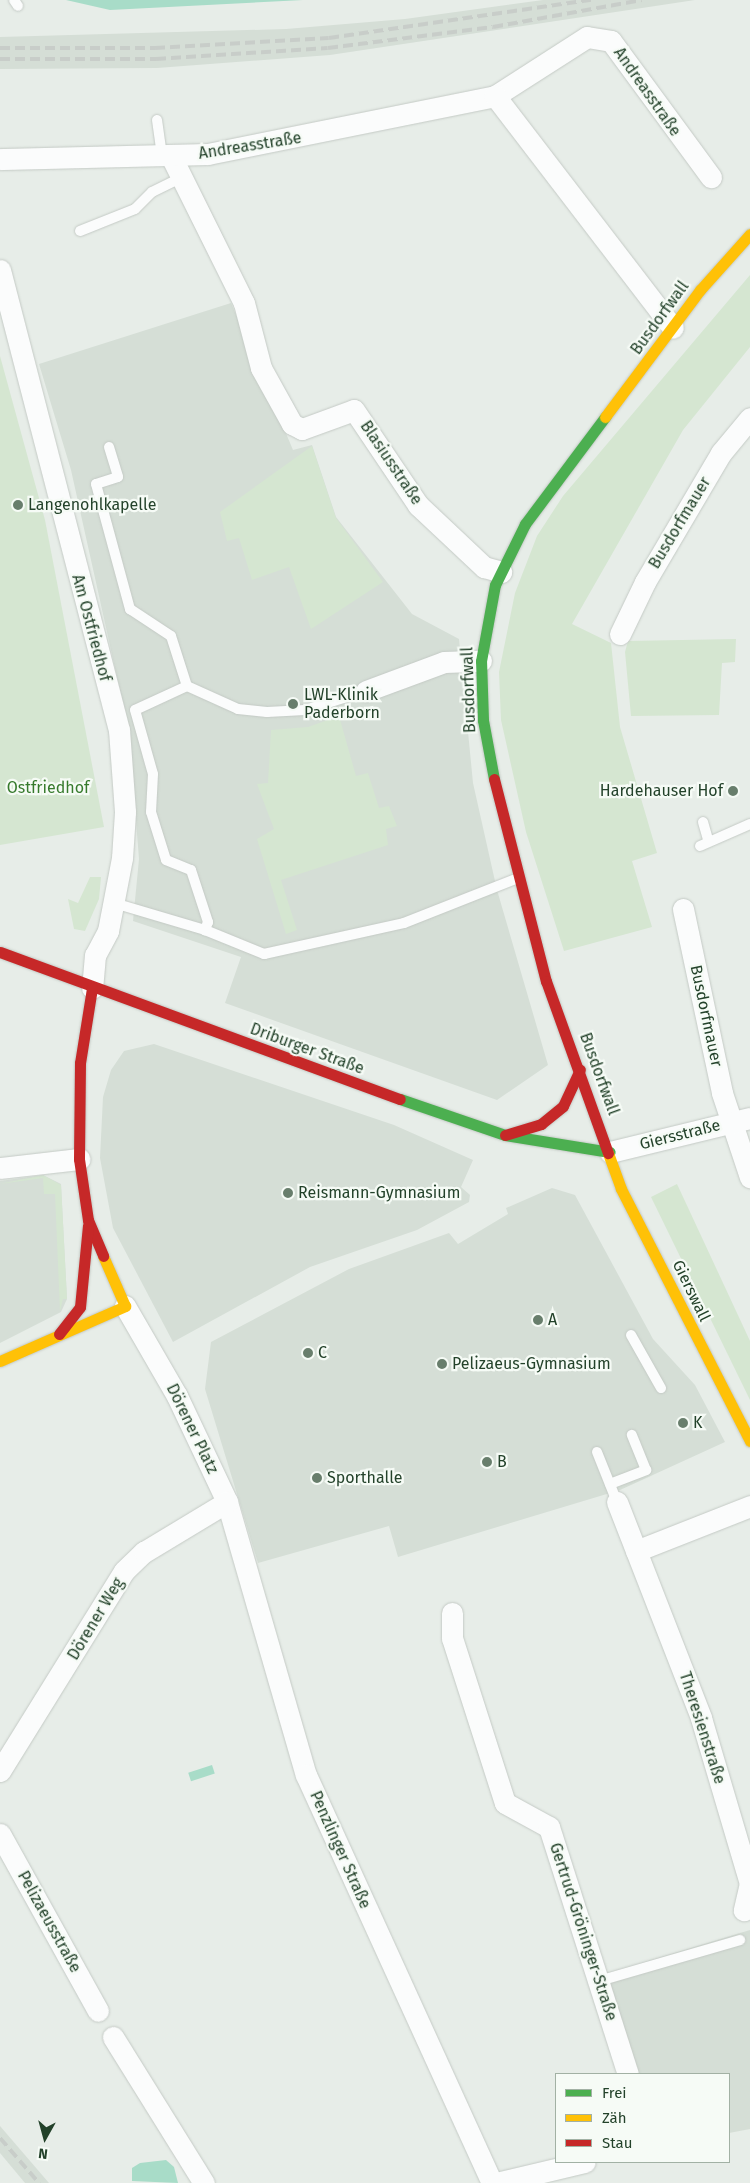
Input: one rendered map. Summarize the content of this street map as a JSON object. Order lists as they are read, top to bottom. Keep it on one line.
{"streets":{"main road":["Busdorfwall","Driburger Straße","Gierswall"],"street":["Andreasstraße","Blasiusstraße","Busdorfmauer","Am Ostfriedhof","Giersstraße","Dörener Platz","Dörener Weg","Theresienstraße","Penzlinger Straße","Pelizaeusstraße","Gertrud-Gröninger-Straße"]},"crossings":[["Andreasstraße","Blasiusstraße"],["Busdorfwall","Blasiusstraße"],["Busdorfwall","Driburger Straße"],["Busdorfwall","Giersstraße"],["Busdorfwall","Gierswall"],["Busdorfmauer","Giersstraße"],["Am Ostfriedhof","Driburger Straße"],["Driburger Straße","Giersstraße"],["Driburger Straße","Gierswall"],["Giersstraße","Gierswall"],["Dörener Platz","Dörener Weg"],["Dörener Platz","Penzlinger Straße"],["Dörener Weg","Penzlinger Straße"]],"parks":["Ostfriedhof"],"places":["Langenohlkapelle","LWL-Klinik Paderborn","Hardehauser Hof","Reismann-Gymnasium","A","C","Pelizaeus-Gymnasium","K","B","Sporthalle"],"legend":["Frei","Zäh","Stau"],"north":"bottom"}
